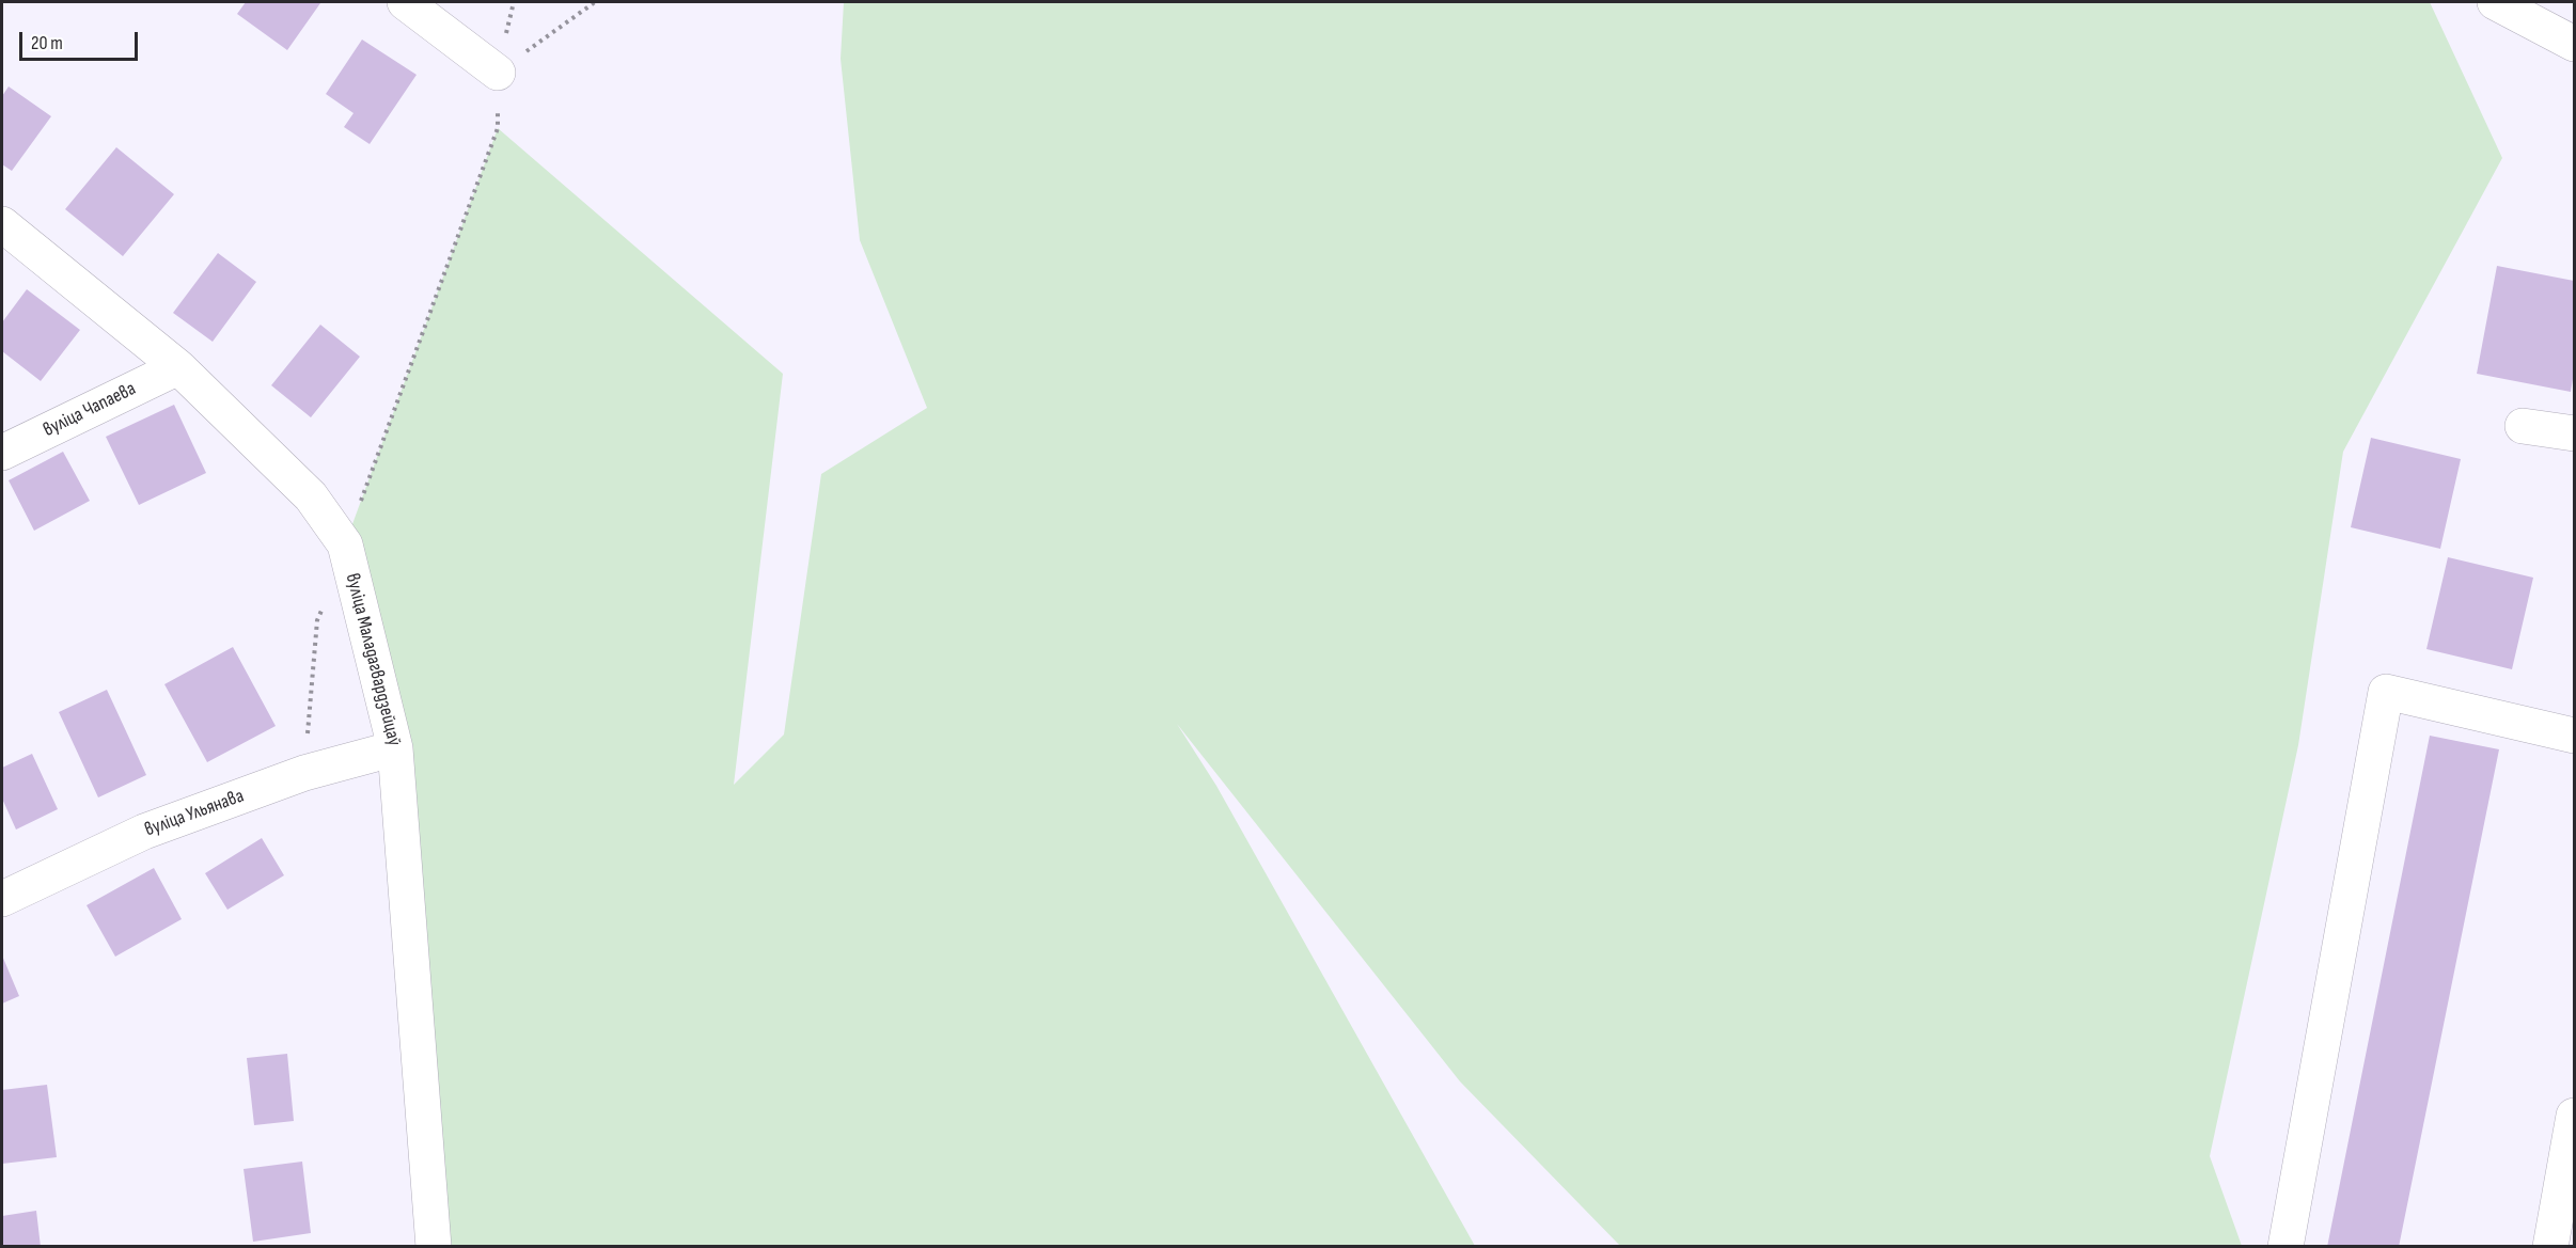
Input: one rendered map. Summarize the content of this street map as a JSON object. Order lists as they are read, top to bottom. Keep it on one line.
{"streets":{"street":["вуліца Чапаева","вуліца Маладагвардзейцаў","вуліца Ульянава"]},"crossings":[["вуліца Чапаева","вуліца Маладагвардзейцаў"],["вуліца Маладагвардзейцаў","вуліца Ульянава"]],"scale_bar":"20 m"}
